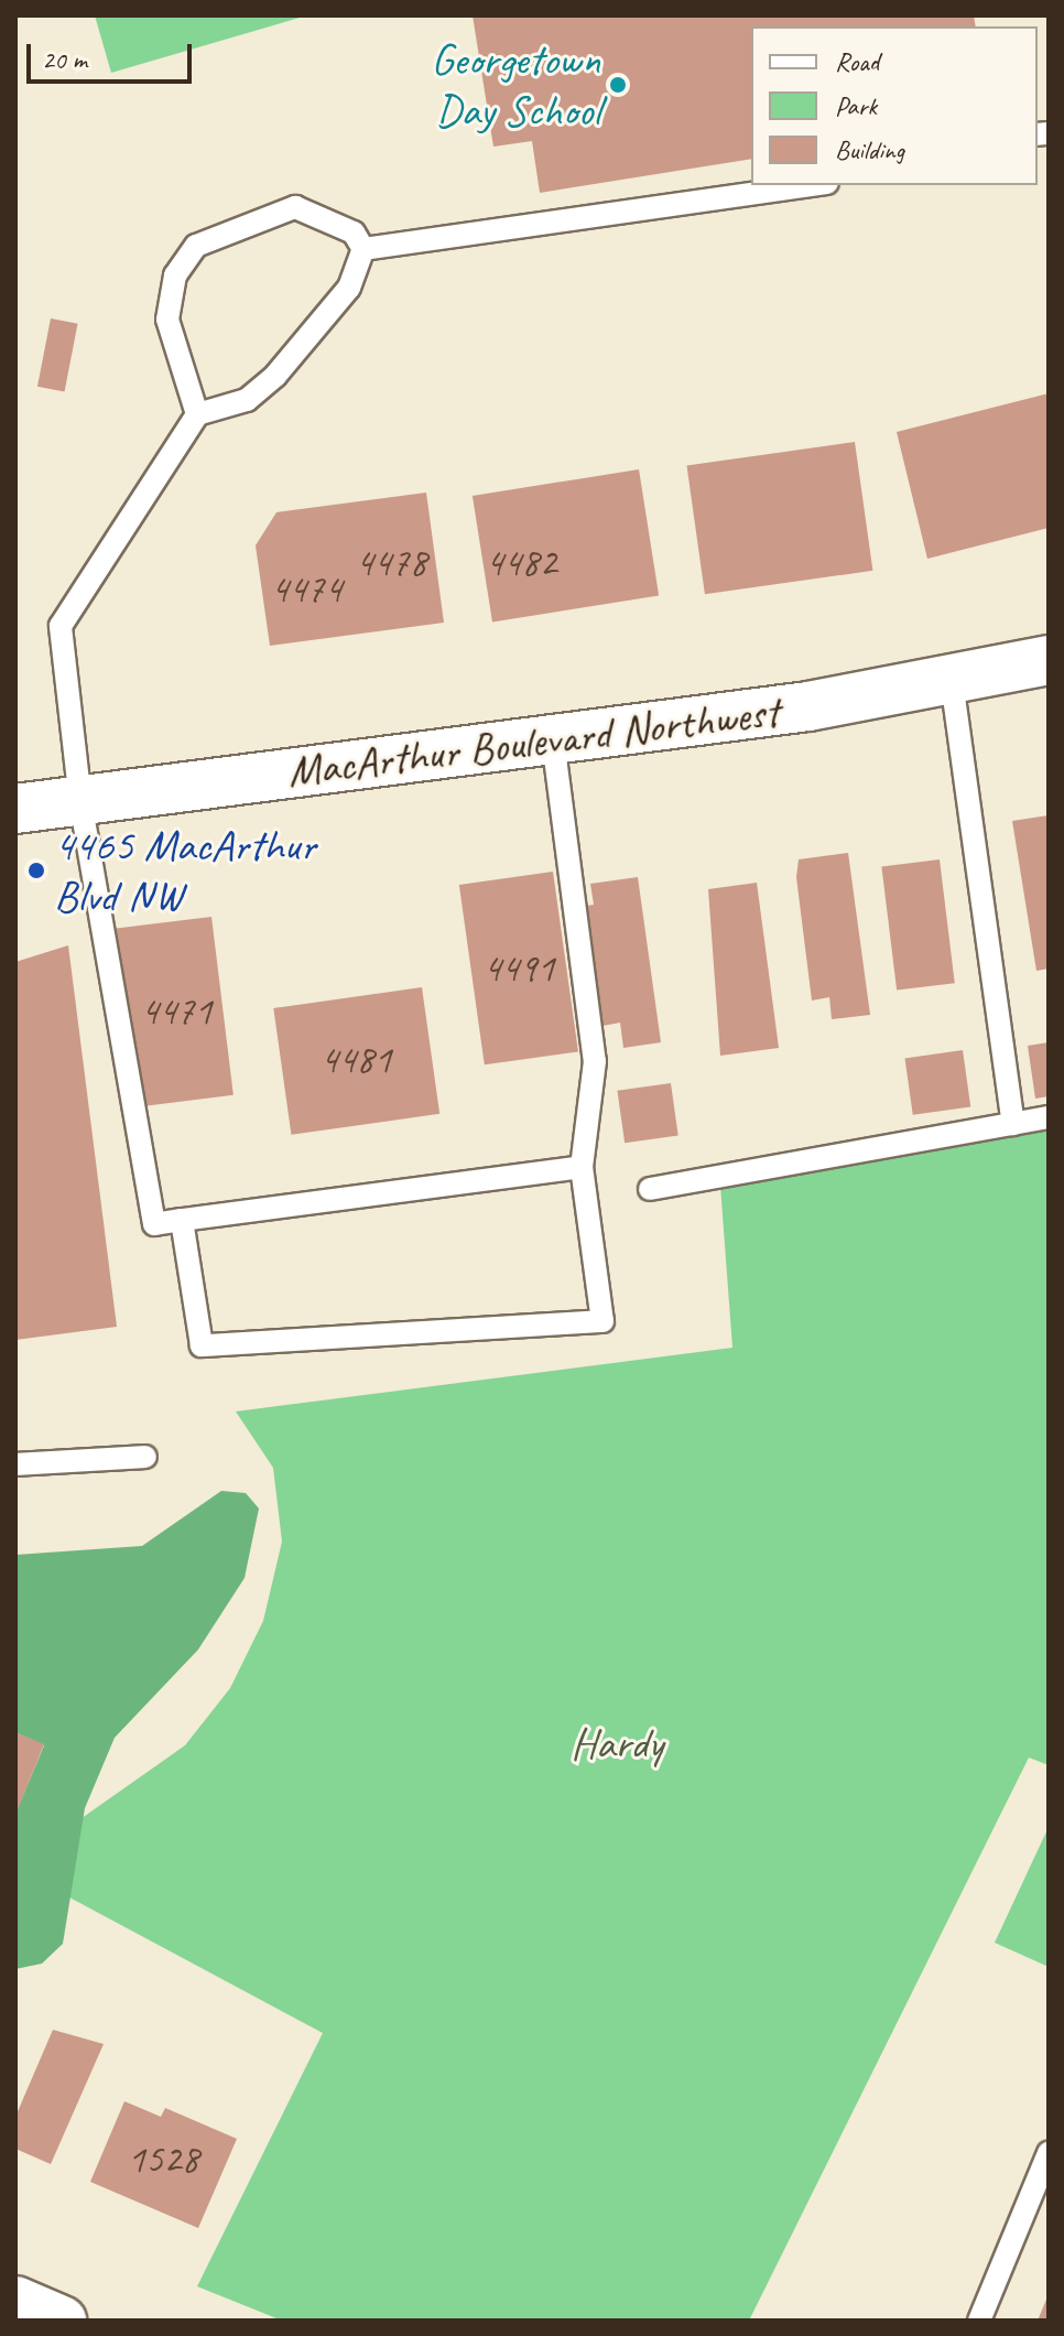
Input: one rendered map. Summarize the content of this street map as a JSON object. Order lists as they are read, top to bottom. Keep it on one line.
{"streets":{"main road":["MacArthur Boulevard Northwest"]},"parks":["Hardy"],"places":["Georgetown Day School","4465 MacArthur Blvd NW"],"house_numbers":["4478","4482","4474","4491","4471","4481","1528"],"legend":["Road","Park","Building"],"scale_bar":"20 m"}
